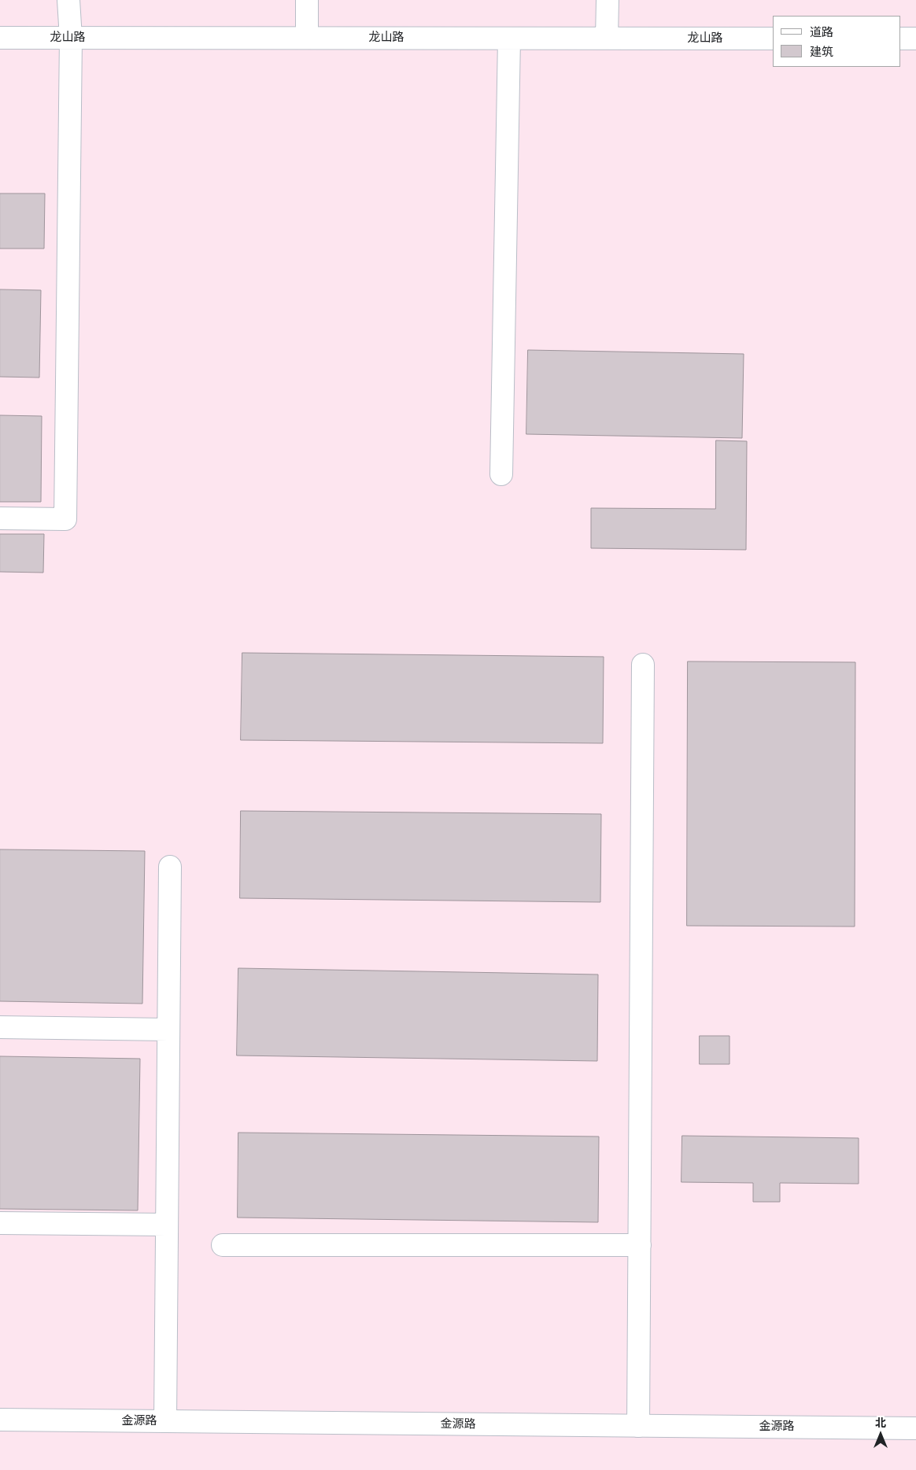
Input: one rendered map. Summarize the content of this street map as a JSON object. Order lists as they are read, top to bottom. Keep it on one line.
{"streets":{"main road":["龙山路","金源路"]},"legend":["道路","建筑"],"north":"top"}
